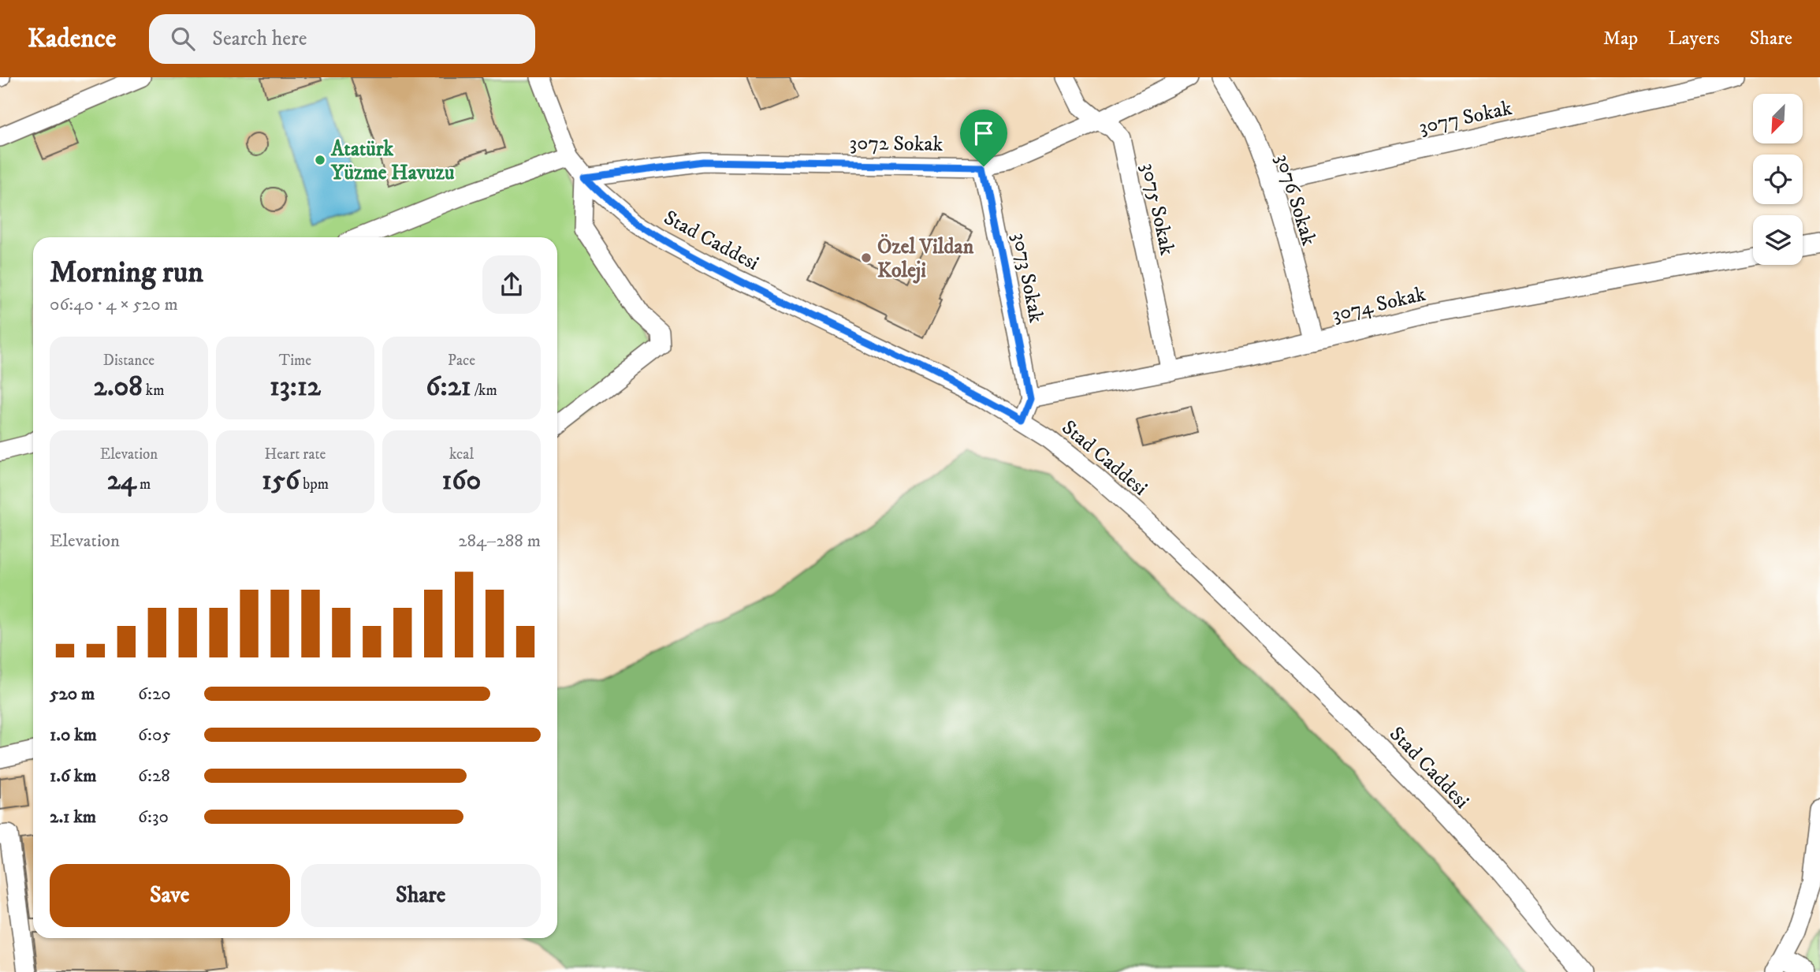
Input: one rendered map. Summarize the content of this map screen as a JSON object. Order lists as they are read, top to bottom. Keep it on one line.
{"streets":{"street":["3077 Sokak","3072 Sokak","3076 Sokak","3075 Sokak","Stad Caddesi","3073 Sokak","3074 Sokak"]},"crossings":[["3077 Sokak","3076 Sokak"],["3072 Sokak","3075 Sokak"],["3072 Sokak","Stad Caddesi"],["3072 Sokak","3073 Sokak"],["3076 Sokak","3074 Sokak"],["3075 Sokak","3074 Sokak"],["3073 Sokak","3074 Sokak"]],"places":["Atatürk Yüzme Havuzu","Özel Vildan Koleji"],"north":"bottom left","page":{"header":"Kadence","search":"Search here","nav":["Map","Layers","Share"],"heading":["Morning run","06:40 · 4 × 520 m"],"stats":[["Distance","2.08 km"],["Time","13:12"],["Pace","6:21 /km"],["Elevation","24 m"],["Heart rate","156 bpm"],["kcal","160"]],"chart":["Elevation","284–288 m"],"list":[{"name":"520 m","note":"6:20"},{"name":"1.0 km","note":"6:05"},{"name":"1.6 km","note":"6:28"},{"name":"2.1 km","note":"6:30"}],"buttons":["Save","Share"]}}
